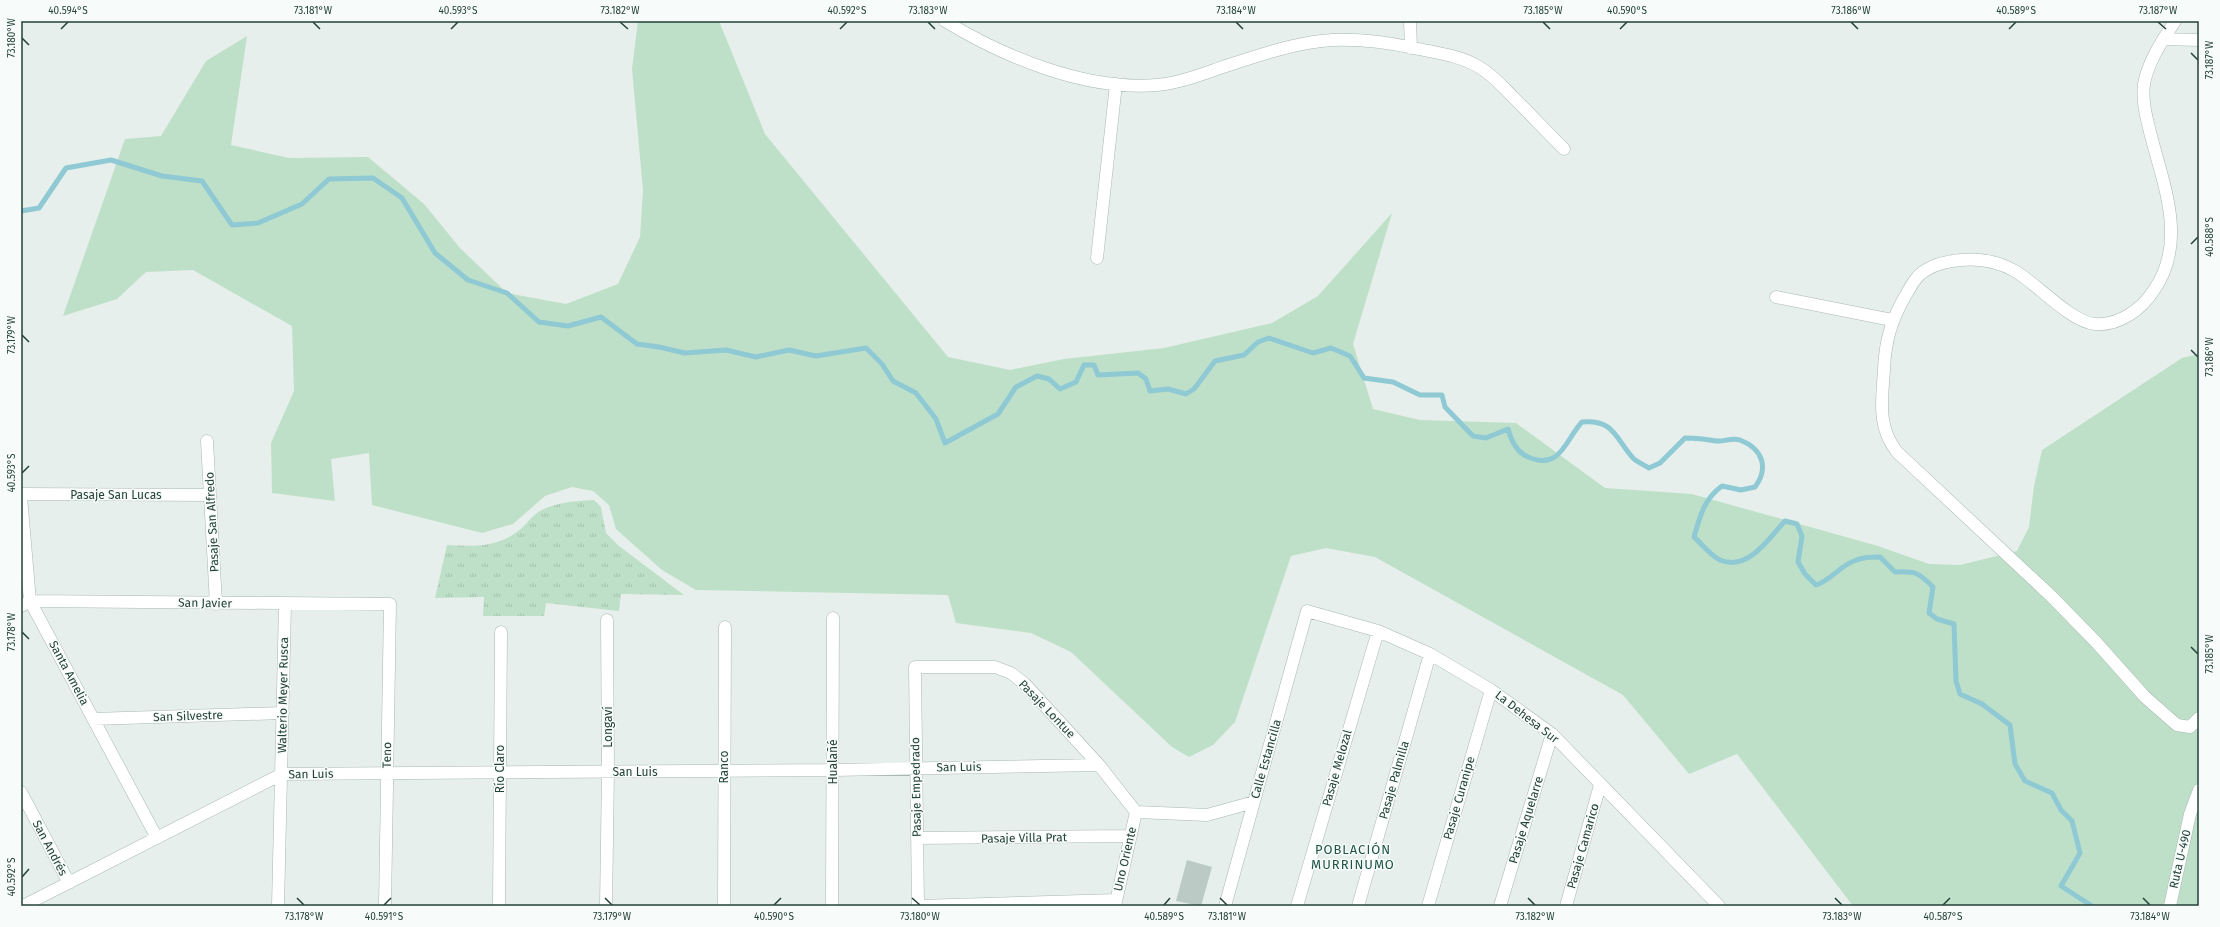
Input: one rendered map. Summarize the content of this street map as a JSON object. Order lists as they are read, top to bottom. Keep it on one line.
{"streets":{"street":["Pasaje San Lucas","Pasaje San Alfredo","San Javier","Santa Amelia","Walterio Meyer Rusca","Pasaje Lontue","San Silvestre","La Dehesa Sur","Longaví","Teno","Calle Estancilla","Hualañé","Ranco","San Luis","Pasaje Melozal","Río Claro","Pasaje Palmilla","Pasaje Empedrado","Pasaje Curanipe","Pasaje Aquelarre","Pasaje Villa Prat","Pasaje Camarico","San Andrés","Uno Oriente","Ruta U-490"]},"crossings":[["Pasaje San Lucas","Pasaje San Alfredo"],["Pasaje San Alfredo","San Javier"],["San Javier","Santa Amelia"],["San Javier","Walterio Meyer Rusca"],["San Javier","Teno"],["Santa Amelia","San Silvestre"],["Santa Amelia","San Luis"],["Walterio Meyer Rusca","San Silvestre"],["Walterio Meyer Rusca","San Luis"],["Pasaje Lontue","San Luis"],["Pasaje Lontue","Pasaje Empedrado"],["La Dehesa Sur","Calle Estancilla"],["La Dehesa Sur","Pasaje Melozal"],["La Dehesa Sur","Pasaje Palmilla"],["La Dehesa Sur","Pasaje Curanipe"],["La Dehesa Sur","Pasaje Aquelarre"],["La Dehesa Sur","Pasaje Camarico"],["Longaví","San Luis"],["Teno","San Luis"],["Hualañé","San Luis"],["Ranco","San Luis"],["San Luis","Río Claro"],["San Luis","Pasaje Empedrado"],["San Luis","San Andrés"],["Pasaje Empedrado","Pasaje Villa Prat"],["Pasaje Villa Prat","Uno Oriente"]],"districts":["POBLACIÓN MURRINUMO"],"coordinates":["40.594°S","73.181°W","40.593°S","73.182°W","40.592°S","73.183°W","73.184°W","73.185°W","40.590°S","73.186°W","40.589°S","73.187°W","73.180°W","40.588°S","73.179°W","73.178°W","40.591°S","40.587°S"]}
